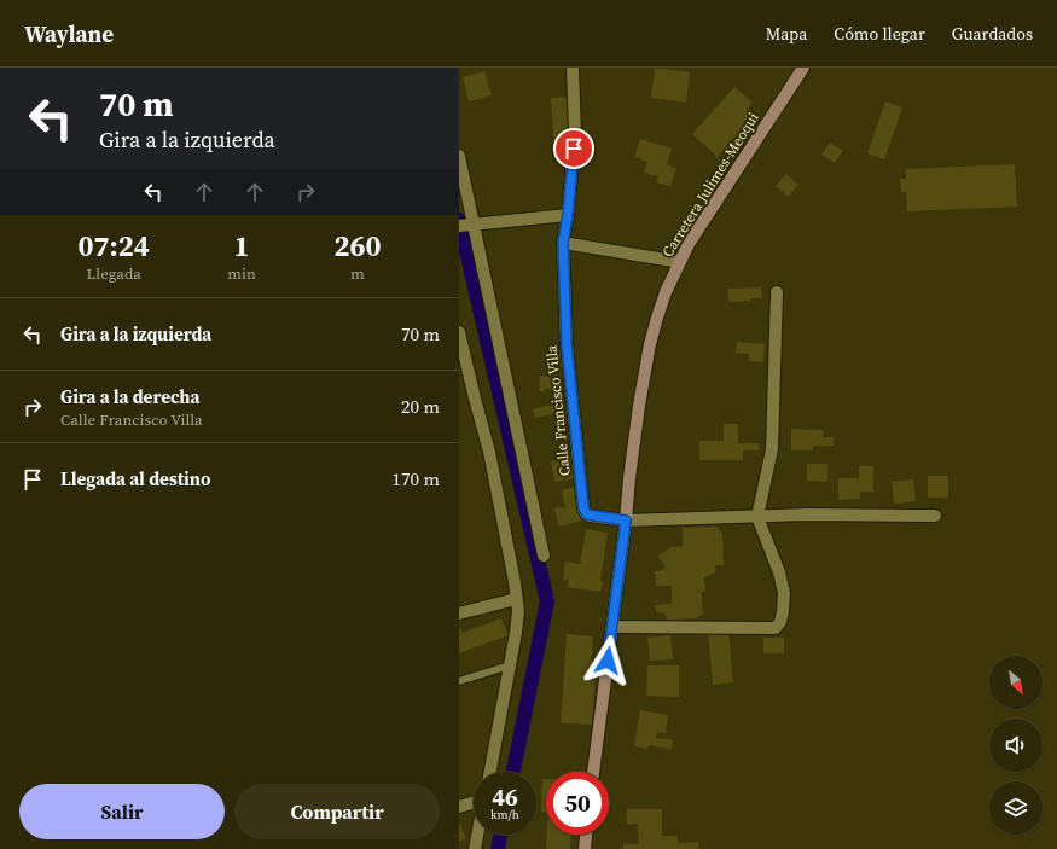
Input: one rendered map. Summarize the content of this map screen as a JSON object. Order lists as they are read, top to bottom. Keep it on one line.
{"streets":{"main road":["Carretera Julimes-Meoqui"],"street":["Calle Francisco Villa"]},"crossings":[["Carretera Julimes-Meoqui","Calle Francisco Villa"]],"north":"bottom right","page":{"header":"Waylane","nav":["Mapa","Cómo llegar","Guardados"],"turn":["70 m","Gira a la izquierda"],"eta":["07:24","Llegada","1","min","260","m"],"list":[{"name":"Gira a la izquierda","value":"70 m"},{"name":"Gira a la derecha","note":"Calle Francisco Villa","value":"20 m"},{"name":"Llegada al destino","value":"170 m"}],"speed":"46 km/h","limit":"50","buttons":["Salir","Compartir"]}}
